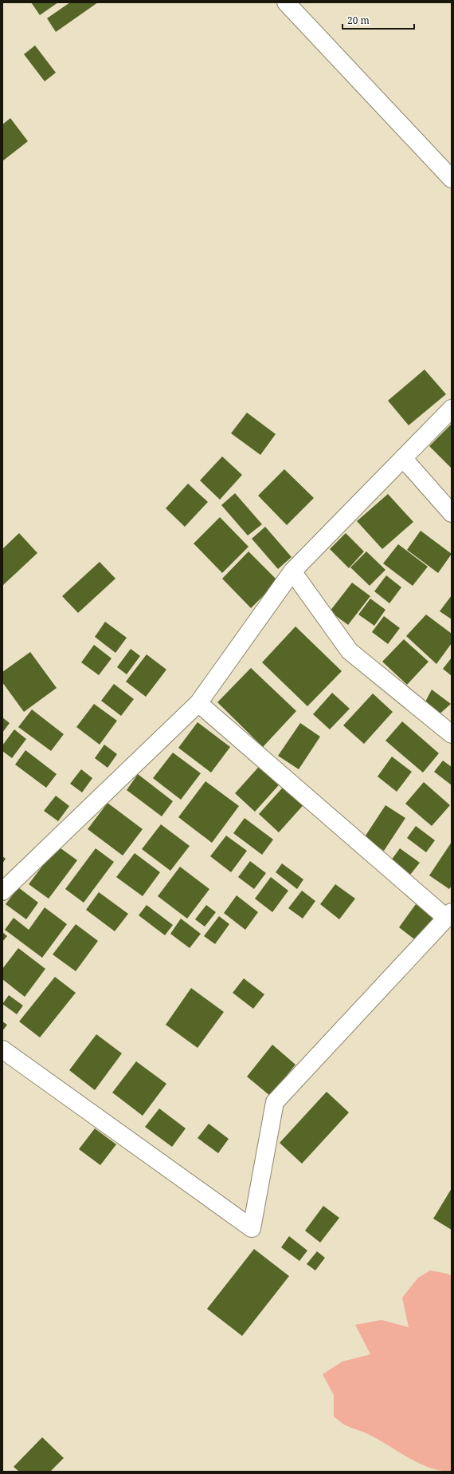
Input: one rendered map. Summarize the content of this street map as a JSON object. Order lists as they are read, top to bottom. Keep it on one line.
{"scale_bar":"20 m"}
